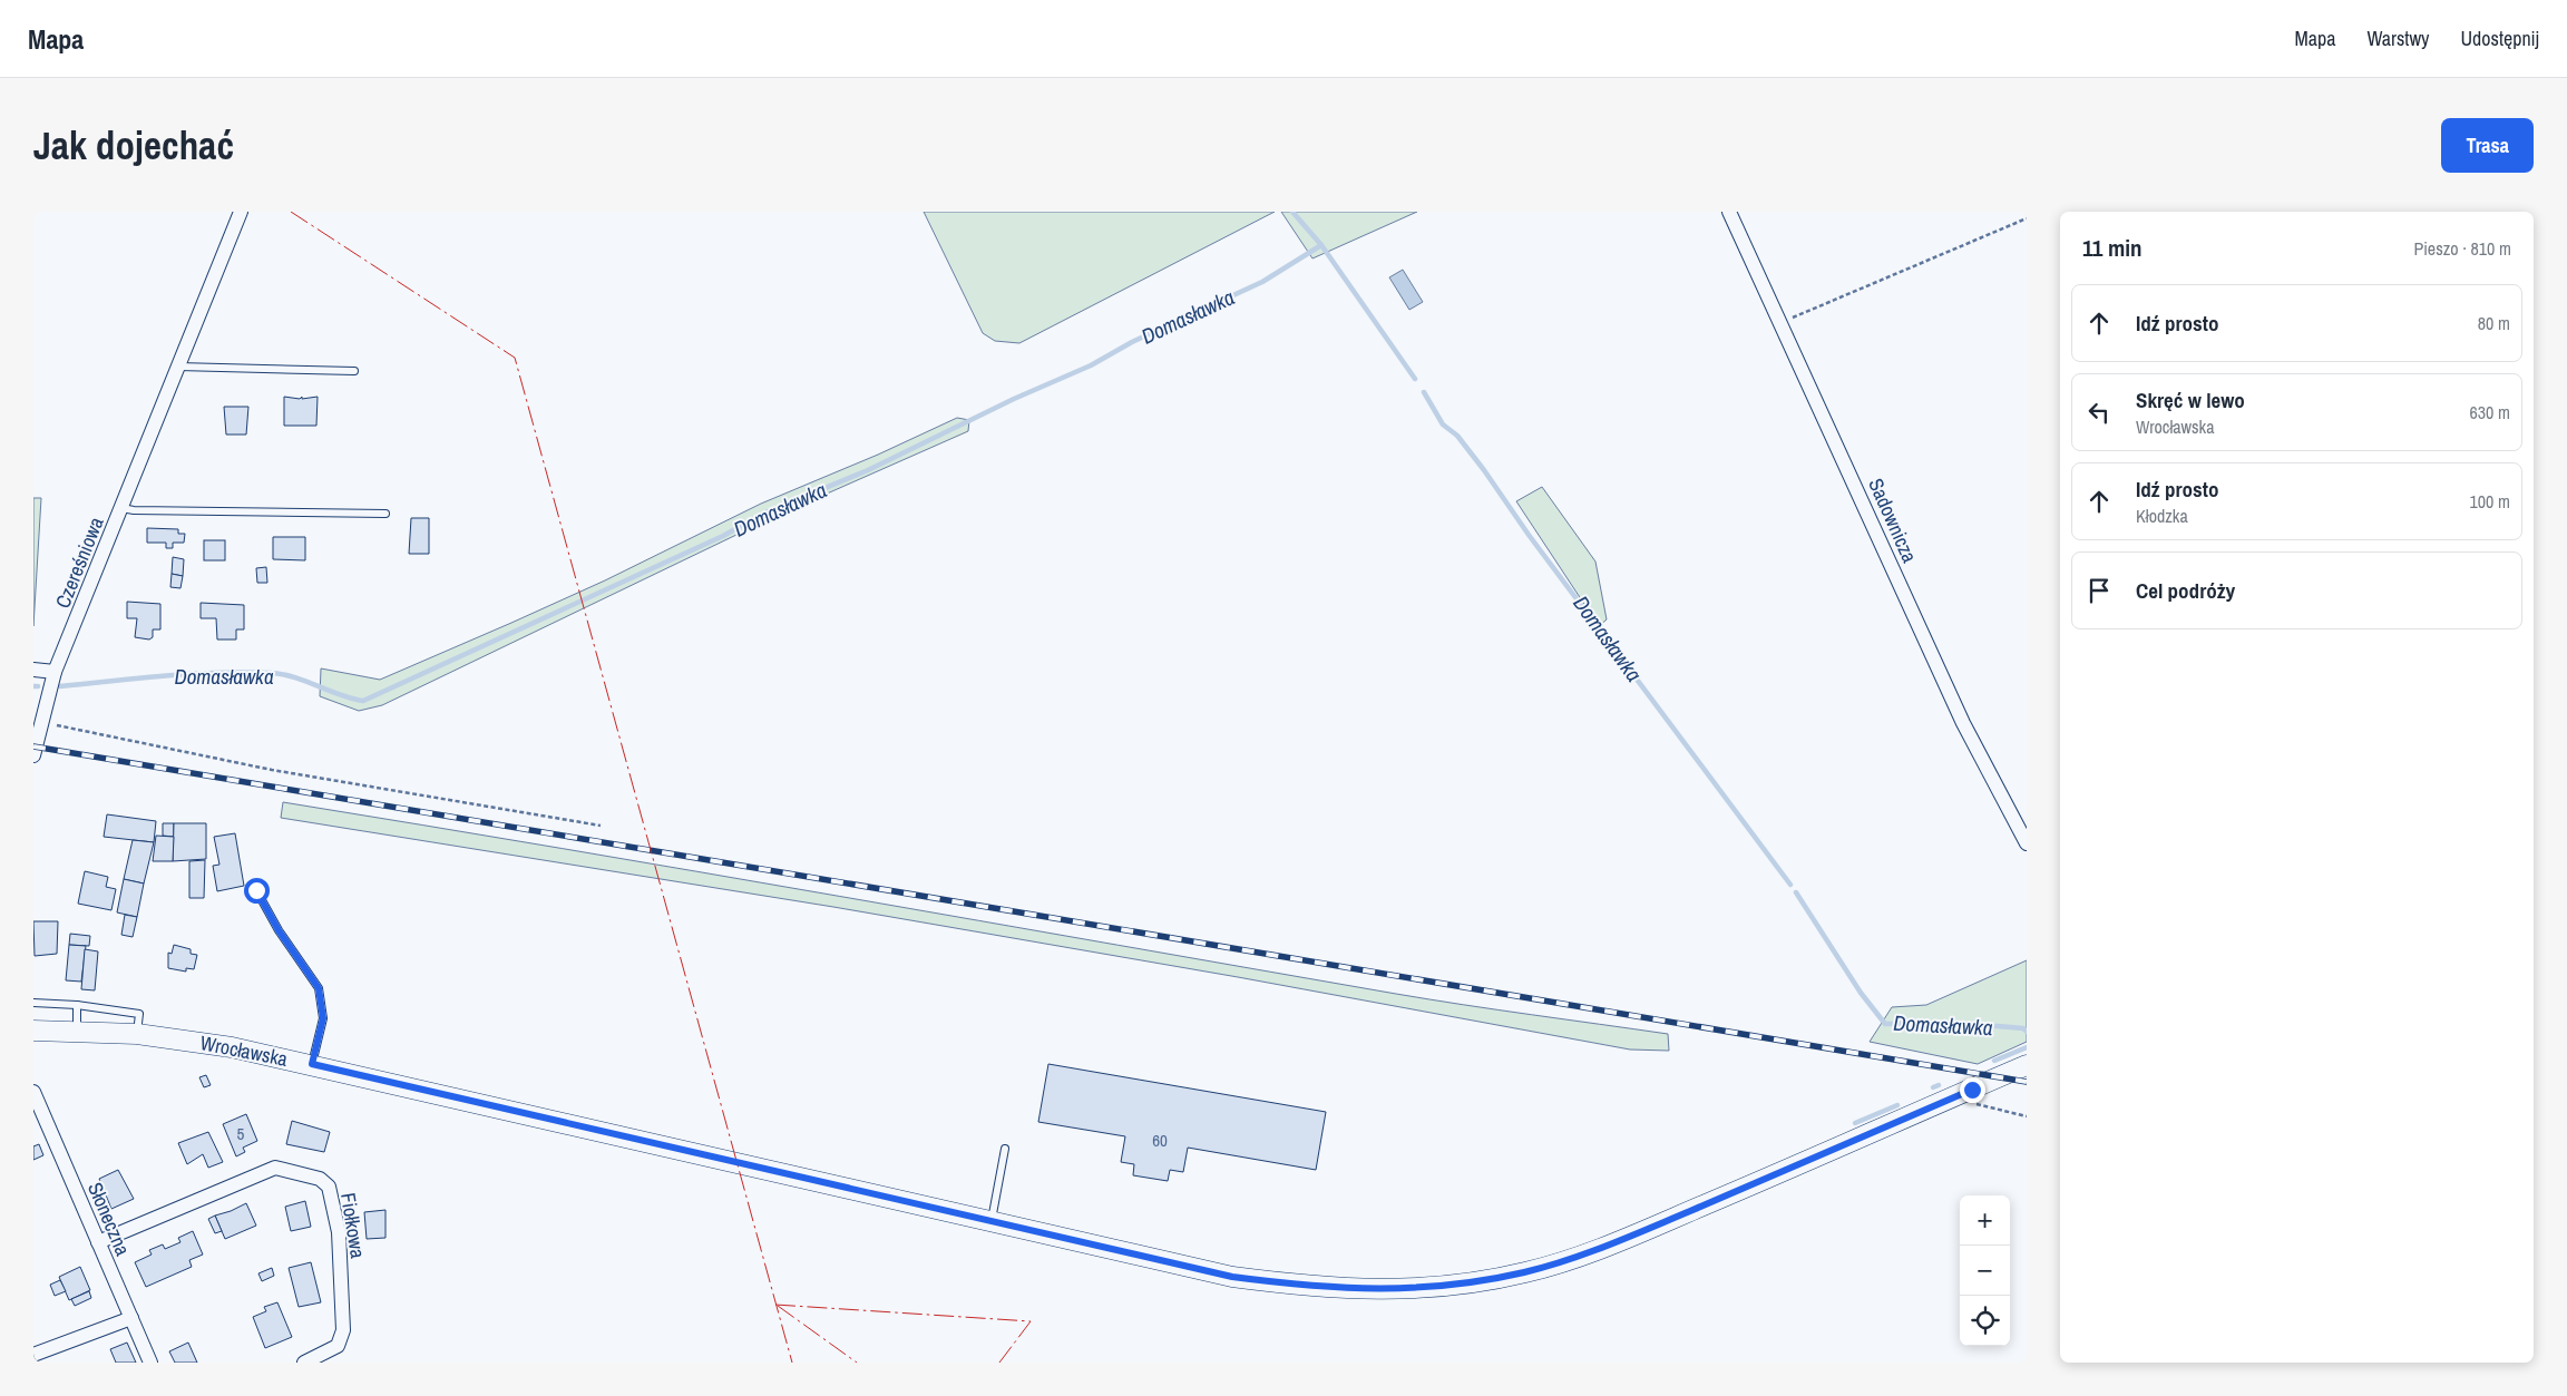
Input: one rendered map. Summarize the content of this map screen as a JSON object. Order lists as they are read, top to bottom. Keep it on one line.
{"streets":{"main road":["Wrocławska"],"street":["Sadownicza","Czereśniowa","Słoneczna","Fiołkowa"]},"crossings":[["Słoneczna","Fiołkowa"]],"water":["Domasławka"],"house_numbers":["5","60"],"page":{"header":"Mapa","nav":["Mapa","Warstwy","Udostępnij"],"buttons":"Trasa","title":"Jak dojechać","heading":["11 min","Pieszo · 810 m"],"list":[["Idź prosto","80 m"],["Skręć w lewo","Wrocławska","630 m"],["Idź prosto","Kłodzka","100 m"],"Cel podróży"],"map_buttons":["+","−"]}}
